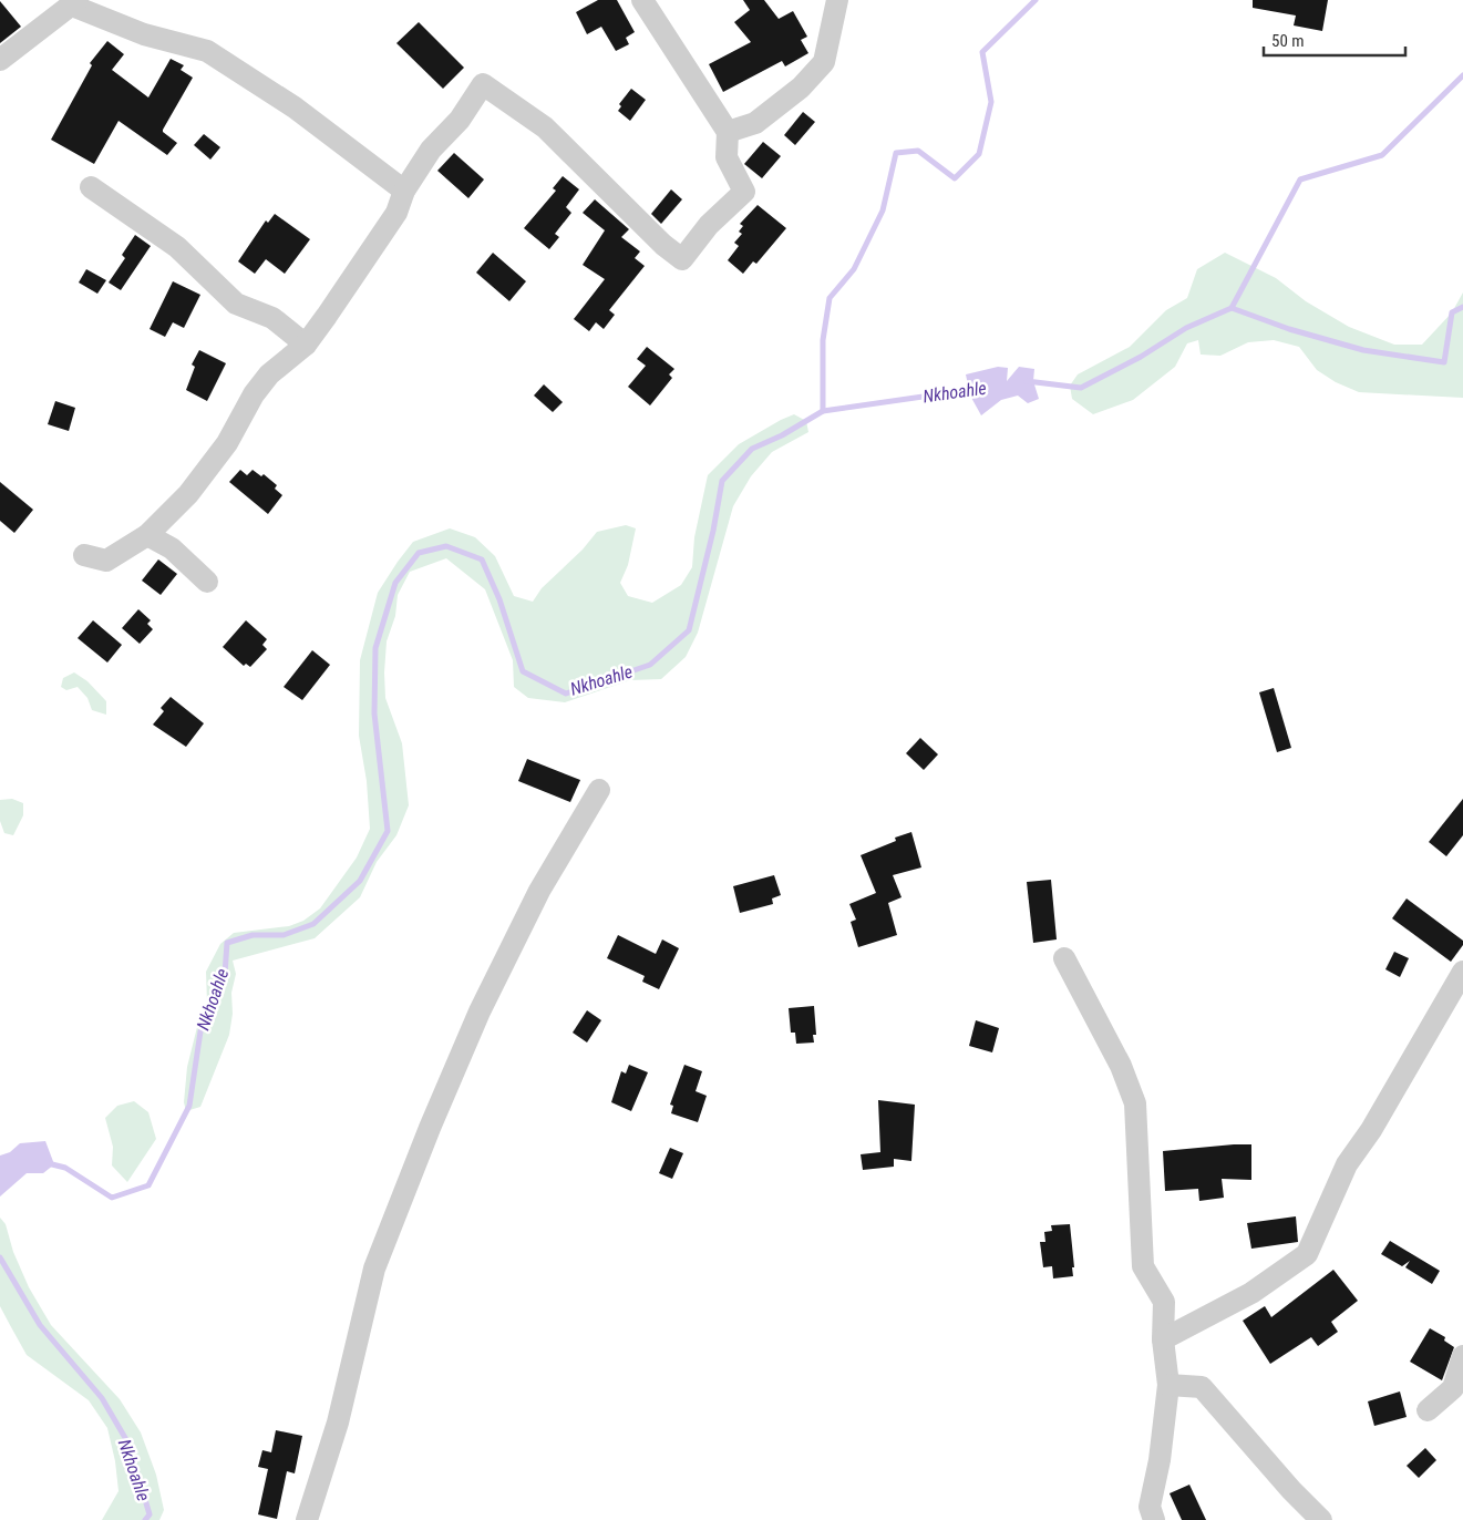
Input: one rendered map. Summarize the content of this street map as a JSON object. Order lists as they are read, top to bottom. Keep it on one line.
{"water":["Nkhoahle"],"scale_bar":"50 m"}
